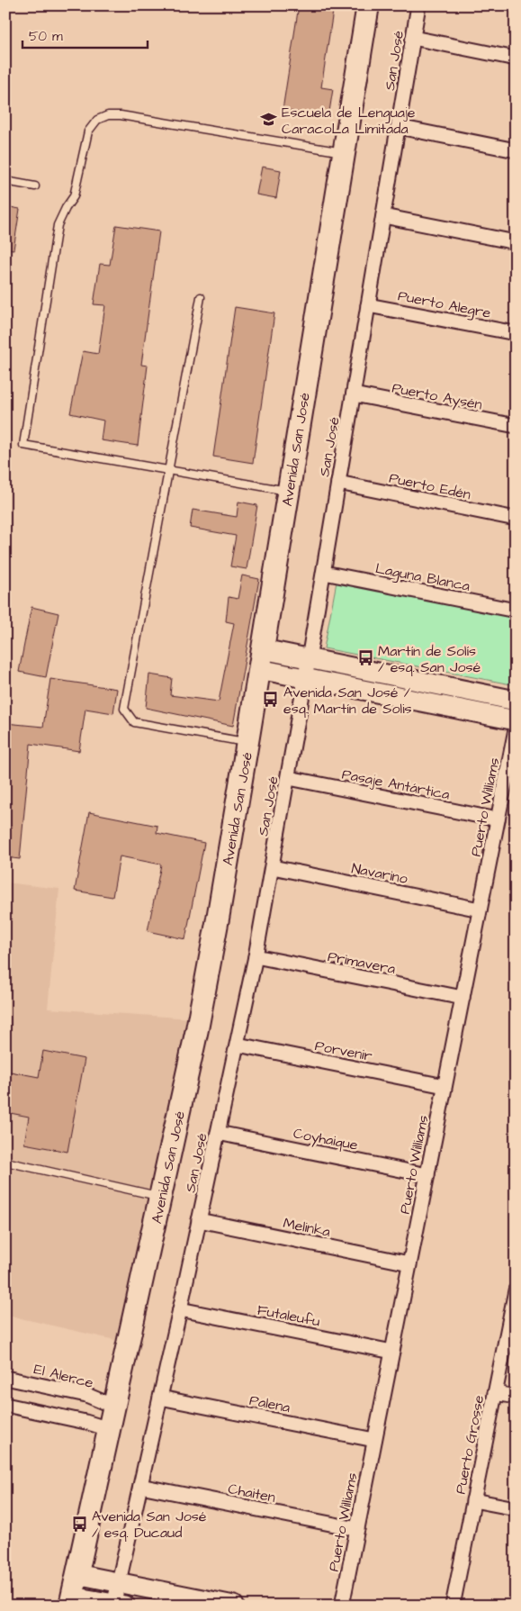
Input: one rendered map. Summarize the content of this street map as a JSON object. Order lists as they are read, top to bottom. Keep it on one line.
{"streets":{"main road":["Avenida San José"],"street":["San José","Puerto Alegre","Puerto Aysén","Puerto Edén","Laguna Blanca","Pasaje Antártica","Puerto Williams","Navarino","Primavera","Porvenir","Coyhaique","Melinka","Futaleufu","El Alerce","Palena","Puerto Grosse","Chaiten"]},"crossings":[["San José","Puerto Alegre"],["San José","Puerto Aysén"],["San José","Puerto Edén"],["San José","Laguna Blanca"],["San José","Pasaje Antártica"],["San José","Navarino"],["San José","Primavera"],["San José","Porvenir"],["San José","Coyhaique"],["San José","Melinka"],["San José","Futaleufu"],["San José","Palena"],["San José","Chaiten"],["Avenida San José","El Alerce"],["Pasaje Antártica","Puerto Williams"],["Puerto Williams","Navarino"],["Puerto Williams","Primavera"],["Puerto Williams","Porvenir"],["Puerto Williams","Coyhaique"],["Puerto Williams","Melinka"],["Puerto Williams","Futaleufu"],["Puerto Williams","Palena"],["Puerto Williams","Chaiten"]],"places":{"school or university":["Escuela de Lenguaje CaracoLa Limitada"],"bus stop":["Martín de Solís / esq. San José","Avenida San José / esq. Martín de Solis","Avenida San José / esq. Ducaud"]},"scale_bar":"50 m"}
